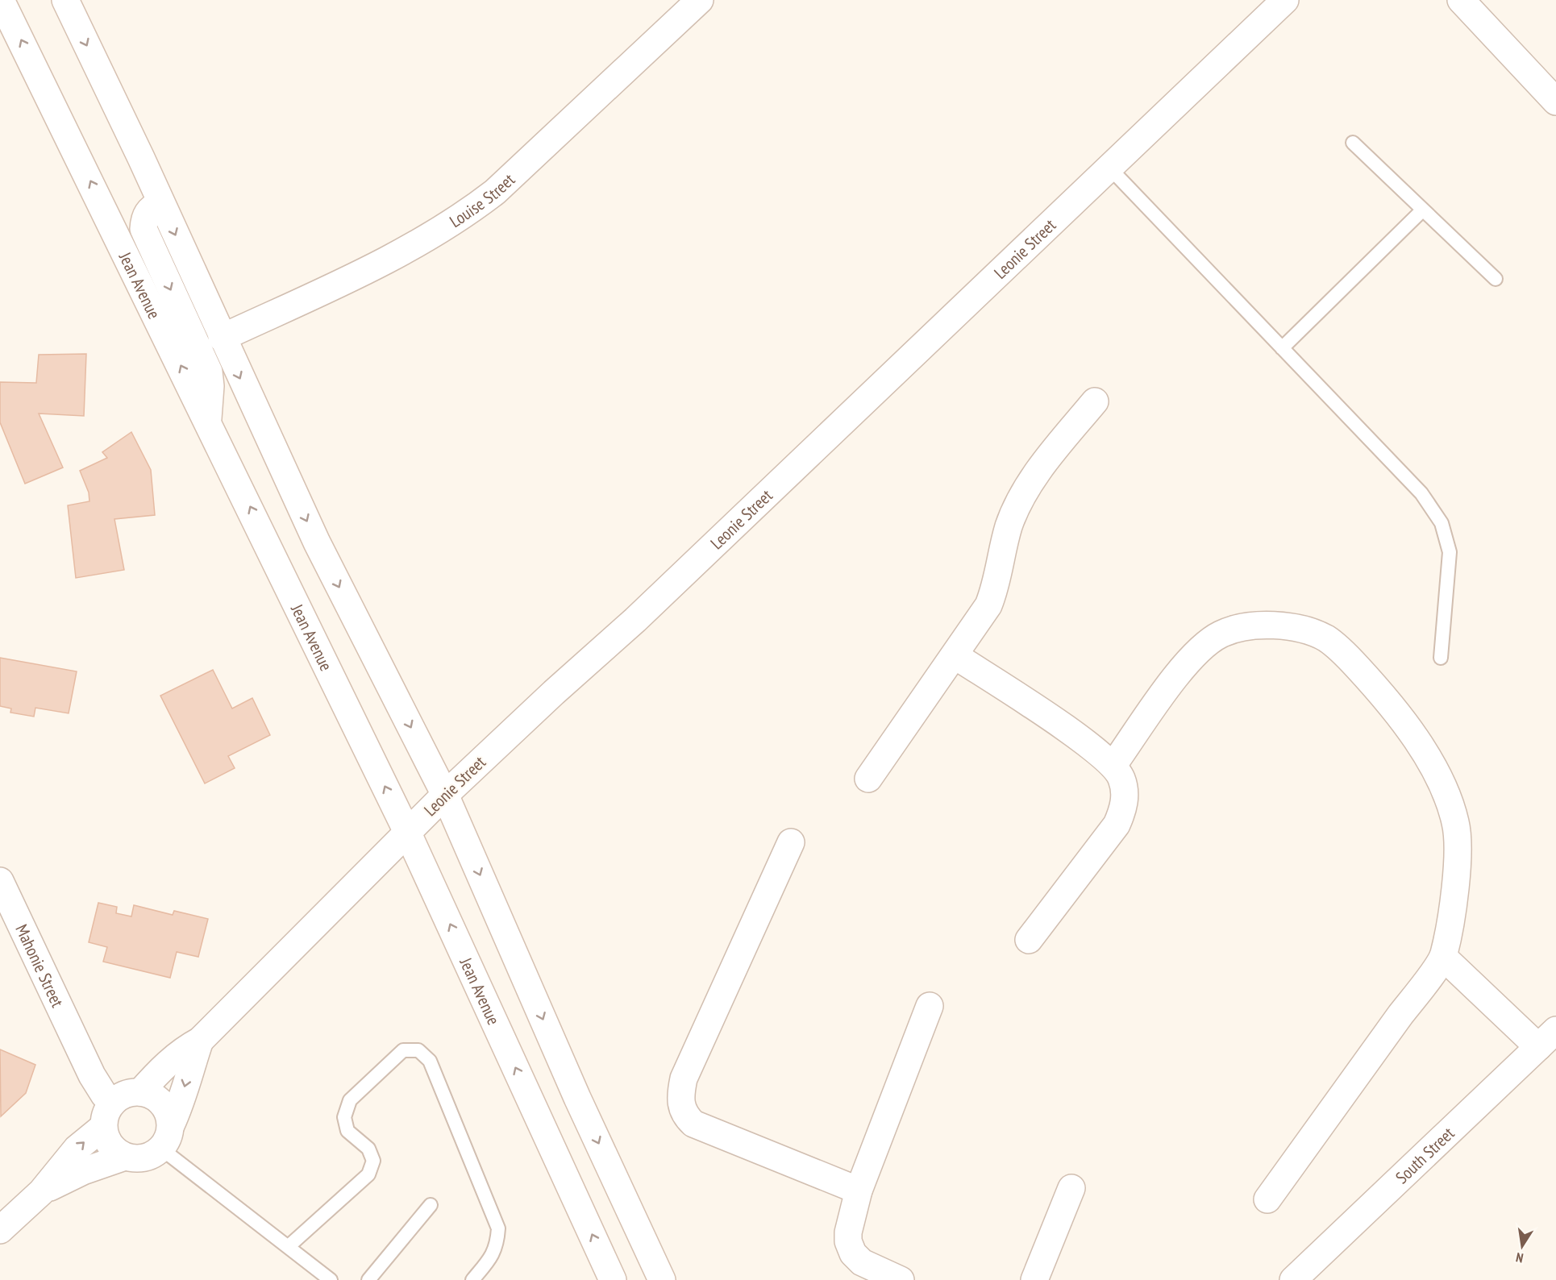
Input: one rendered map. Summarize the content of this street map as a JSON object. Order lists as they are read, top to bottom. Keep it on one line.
{"streets":{"street":["Louise Street","Leonie Street","Jean Avenue","Mahonie Street","South Street"]},"crossings":[["Leonie Street","Jean Avenue"],["Leonie Street","Mahonie Street"]],"north":"bottom"}
